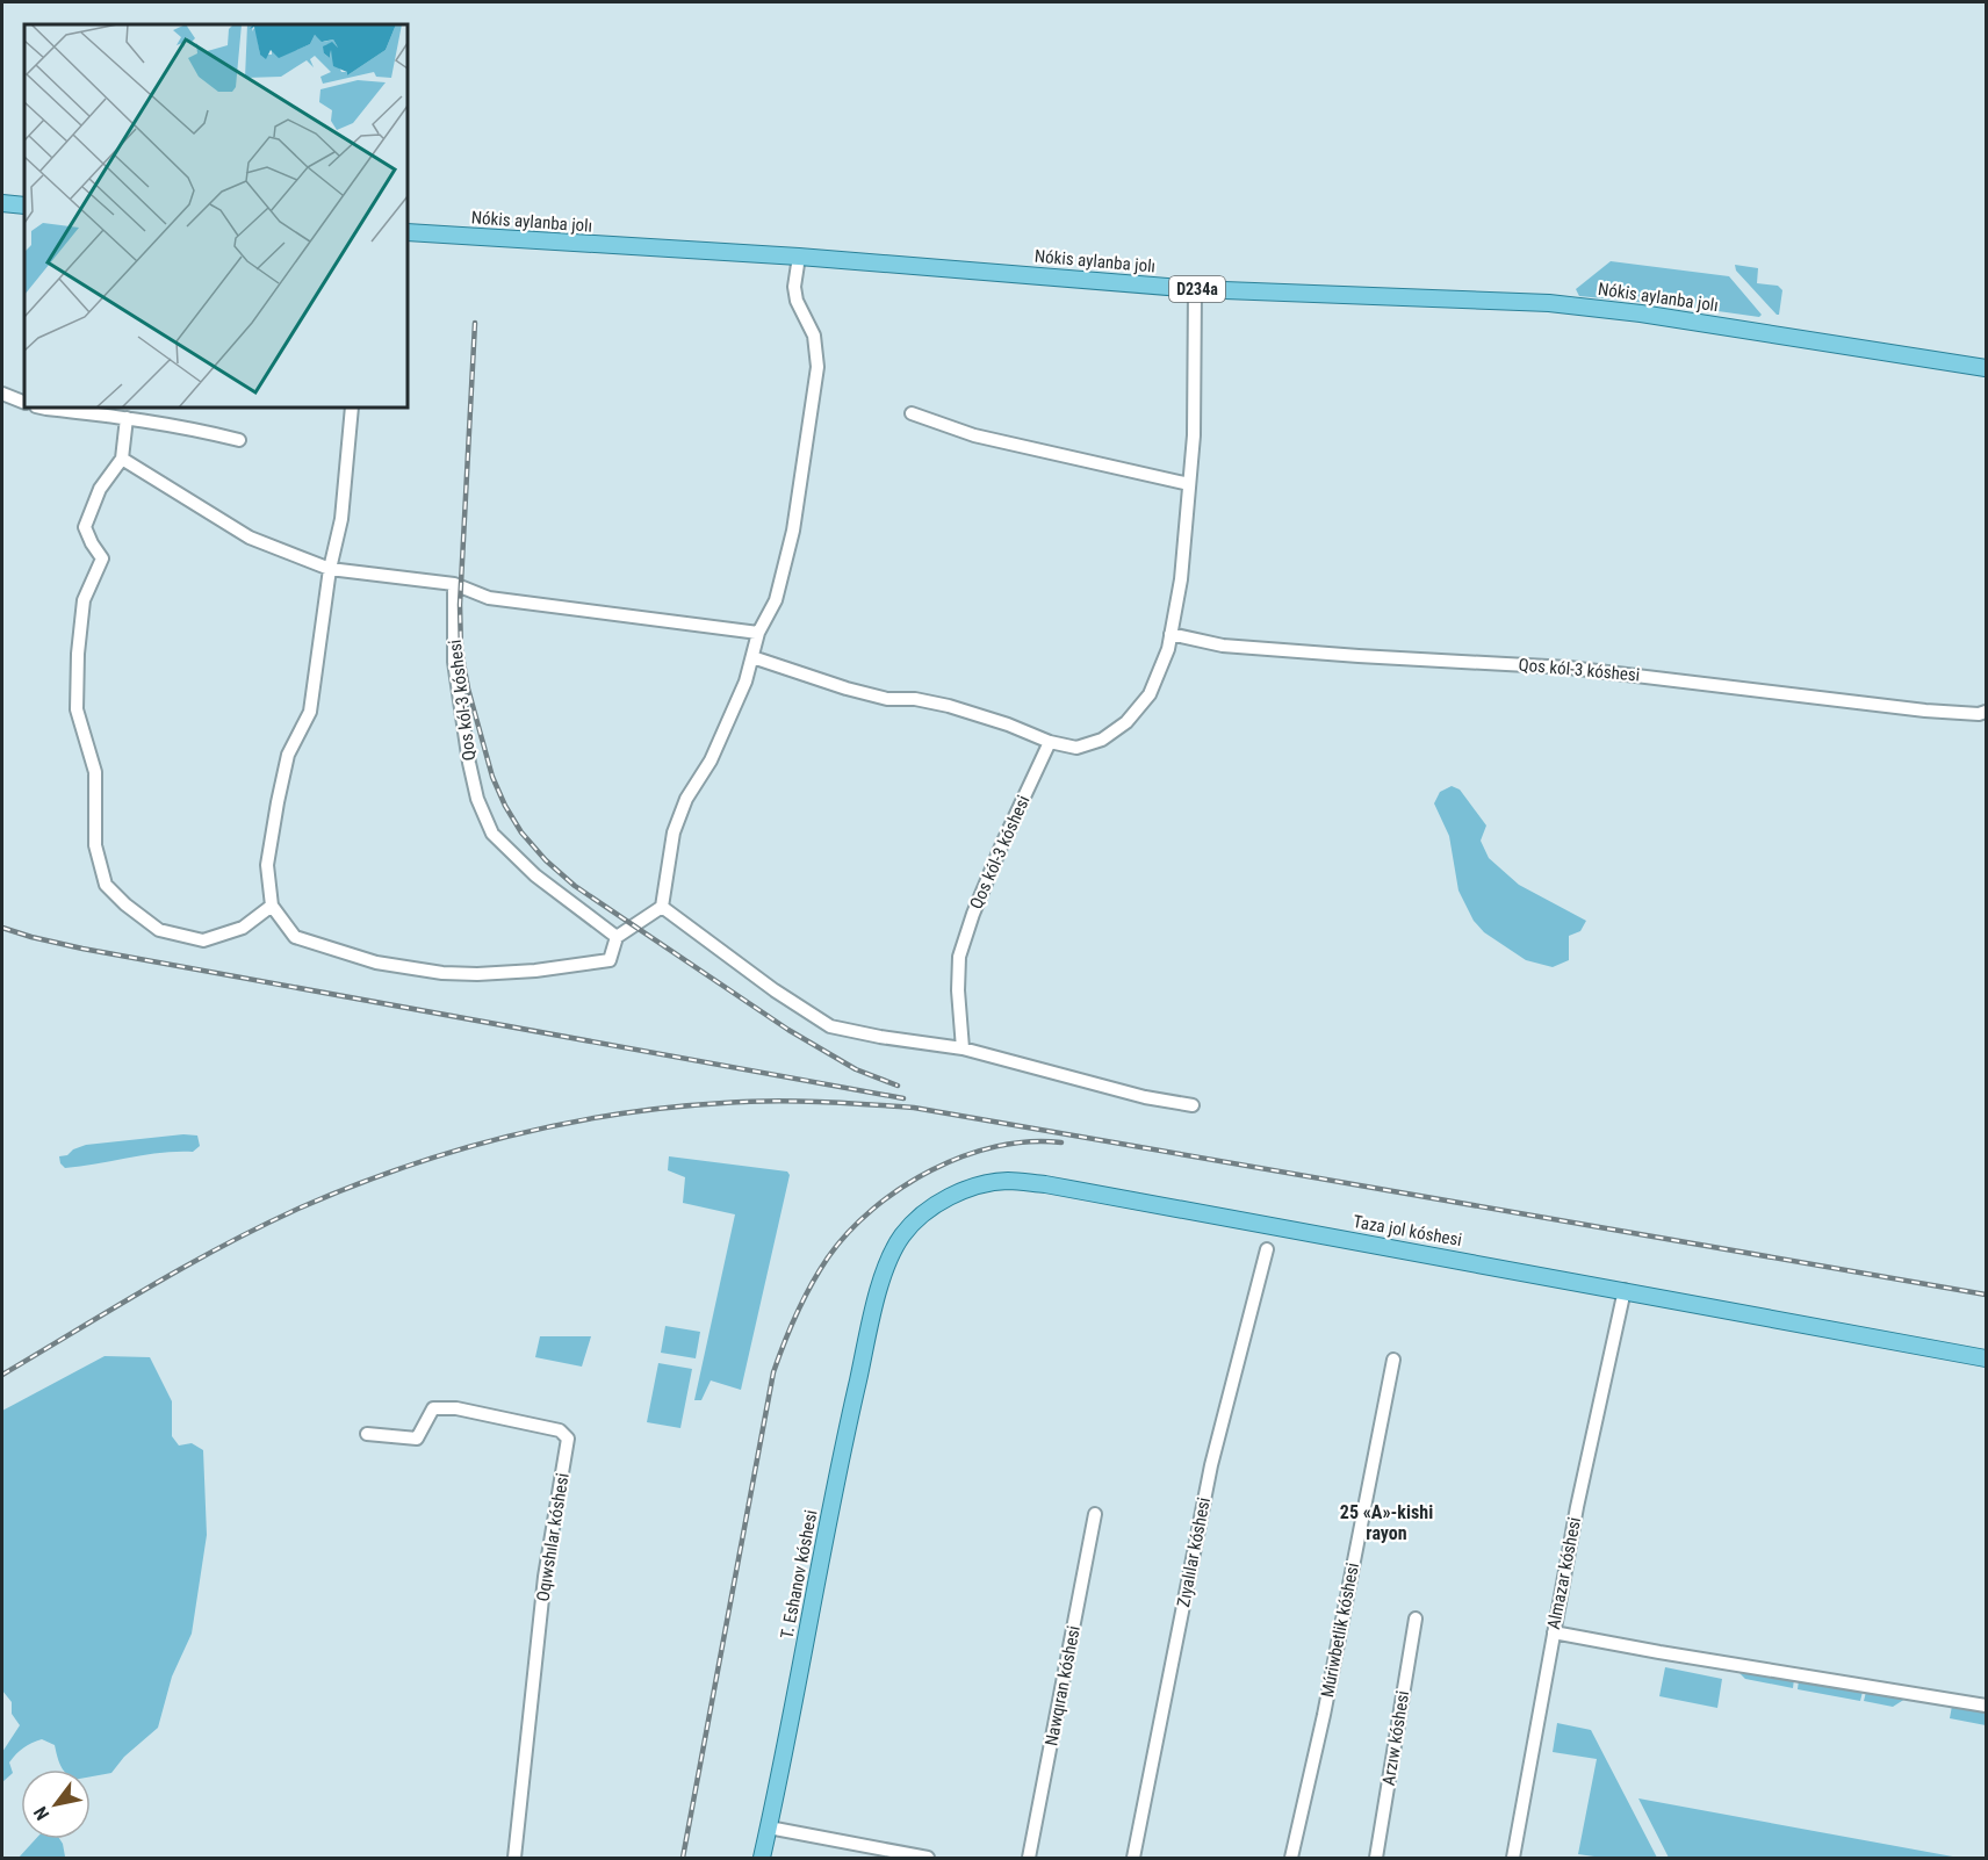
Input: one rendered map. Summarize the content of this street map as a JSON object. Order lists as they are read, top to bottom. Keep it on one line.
{"streets":{"main road":["Nókis aylanba jolı","D234a","Taza jol kóshesi","T. Eshanov kóshesi"],"street":["Qos kól-3 kóshesi","Oqıwshılar kóshesi","Zıyalılar kóshesi","Almazar kóshesi","Múriwbetlik kóshesi","Nawqıran kóshesi","Arzıw kóshesi"]},"crossings":[["Taza jol kóshesi","Almazar kóshesi"],["Taza jol kóshesi","T. Eshanov kóshesi"]],"districts":["25 «A»-kishi rayon"],"north":"bottom left"}
